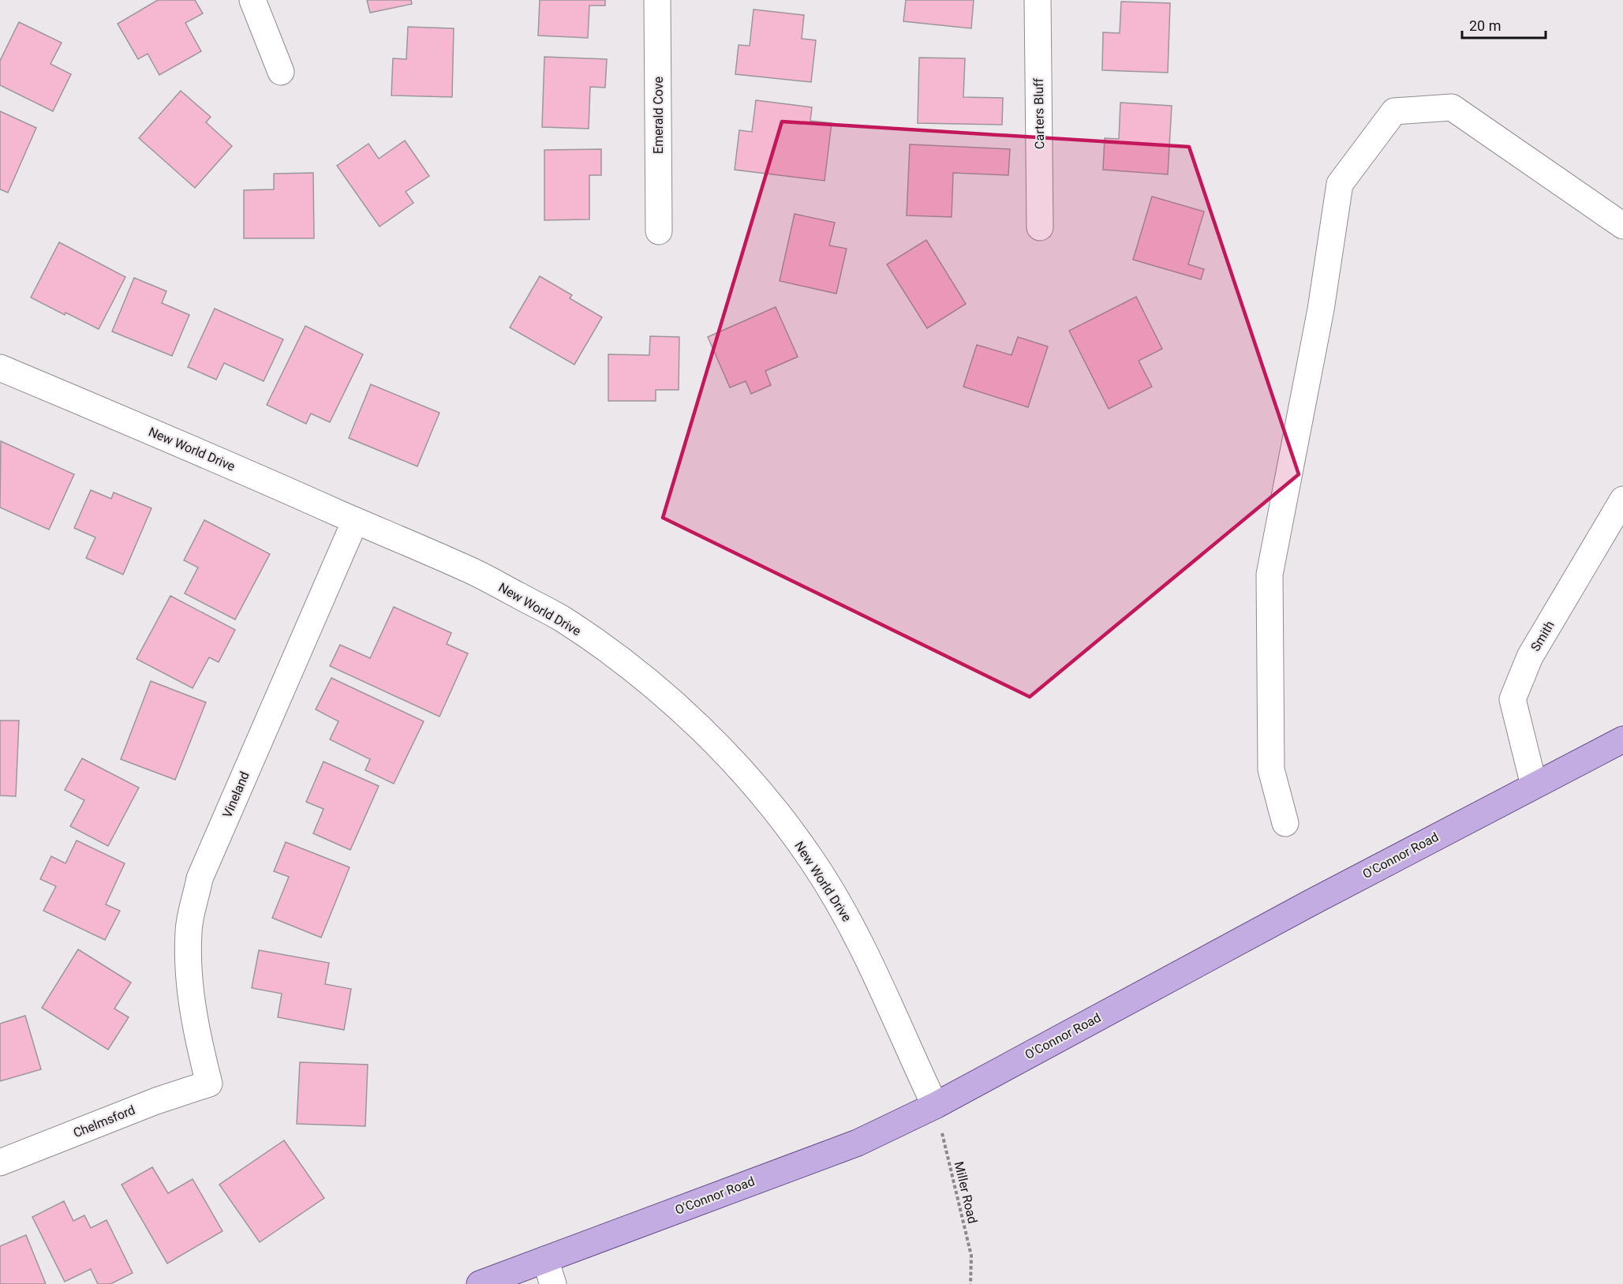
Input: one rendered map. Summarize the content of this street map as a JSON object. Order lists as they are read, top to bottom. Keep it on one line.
{"streets":{"main road":["O'Connor Road"],"street":["Carters Bluff","Emerald Cove","New World Drive","Smith","Vineland","Chelmsford"],"path":["Miller Road"]},"crossings":[["New World Drive","Vineland"],["New World Drive","O'Connor Road"],["New World Drive","Miller Road"],["Smith","O'Connor Road"],["Vineland","Chelmsford"],["O'Connor Road","Miller Road"]],"scale_bar":"20 m"}
